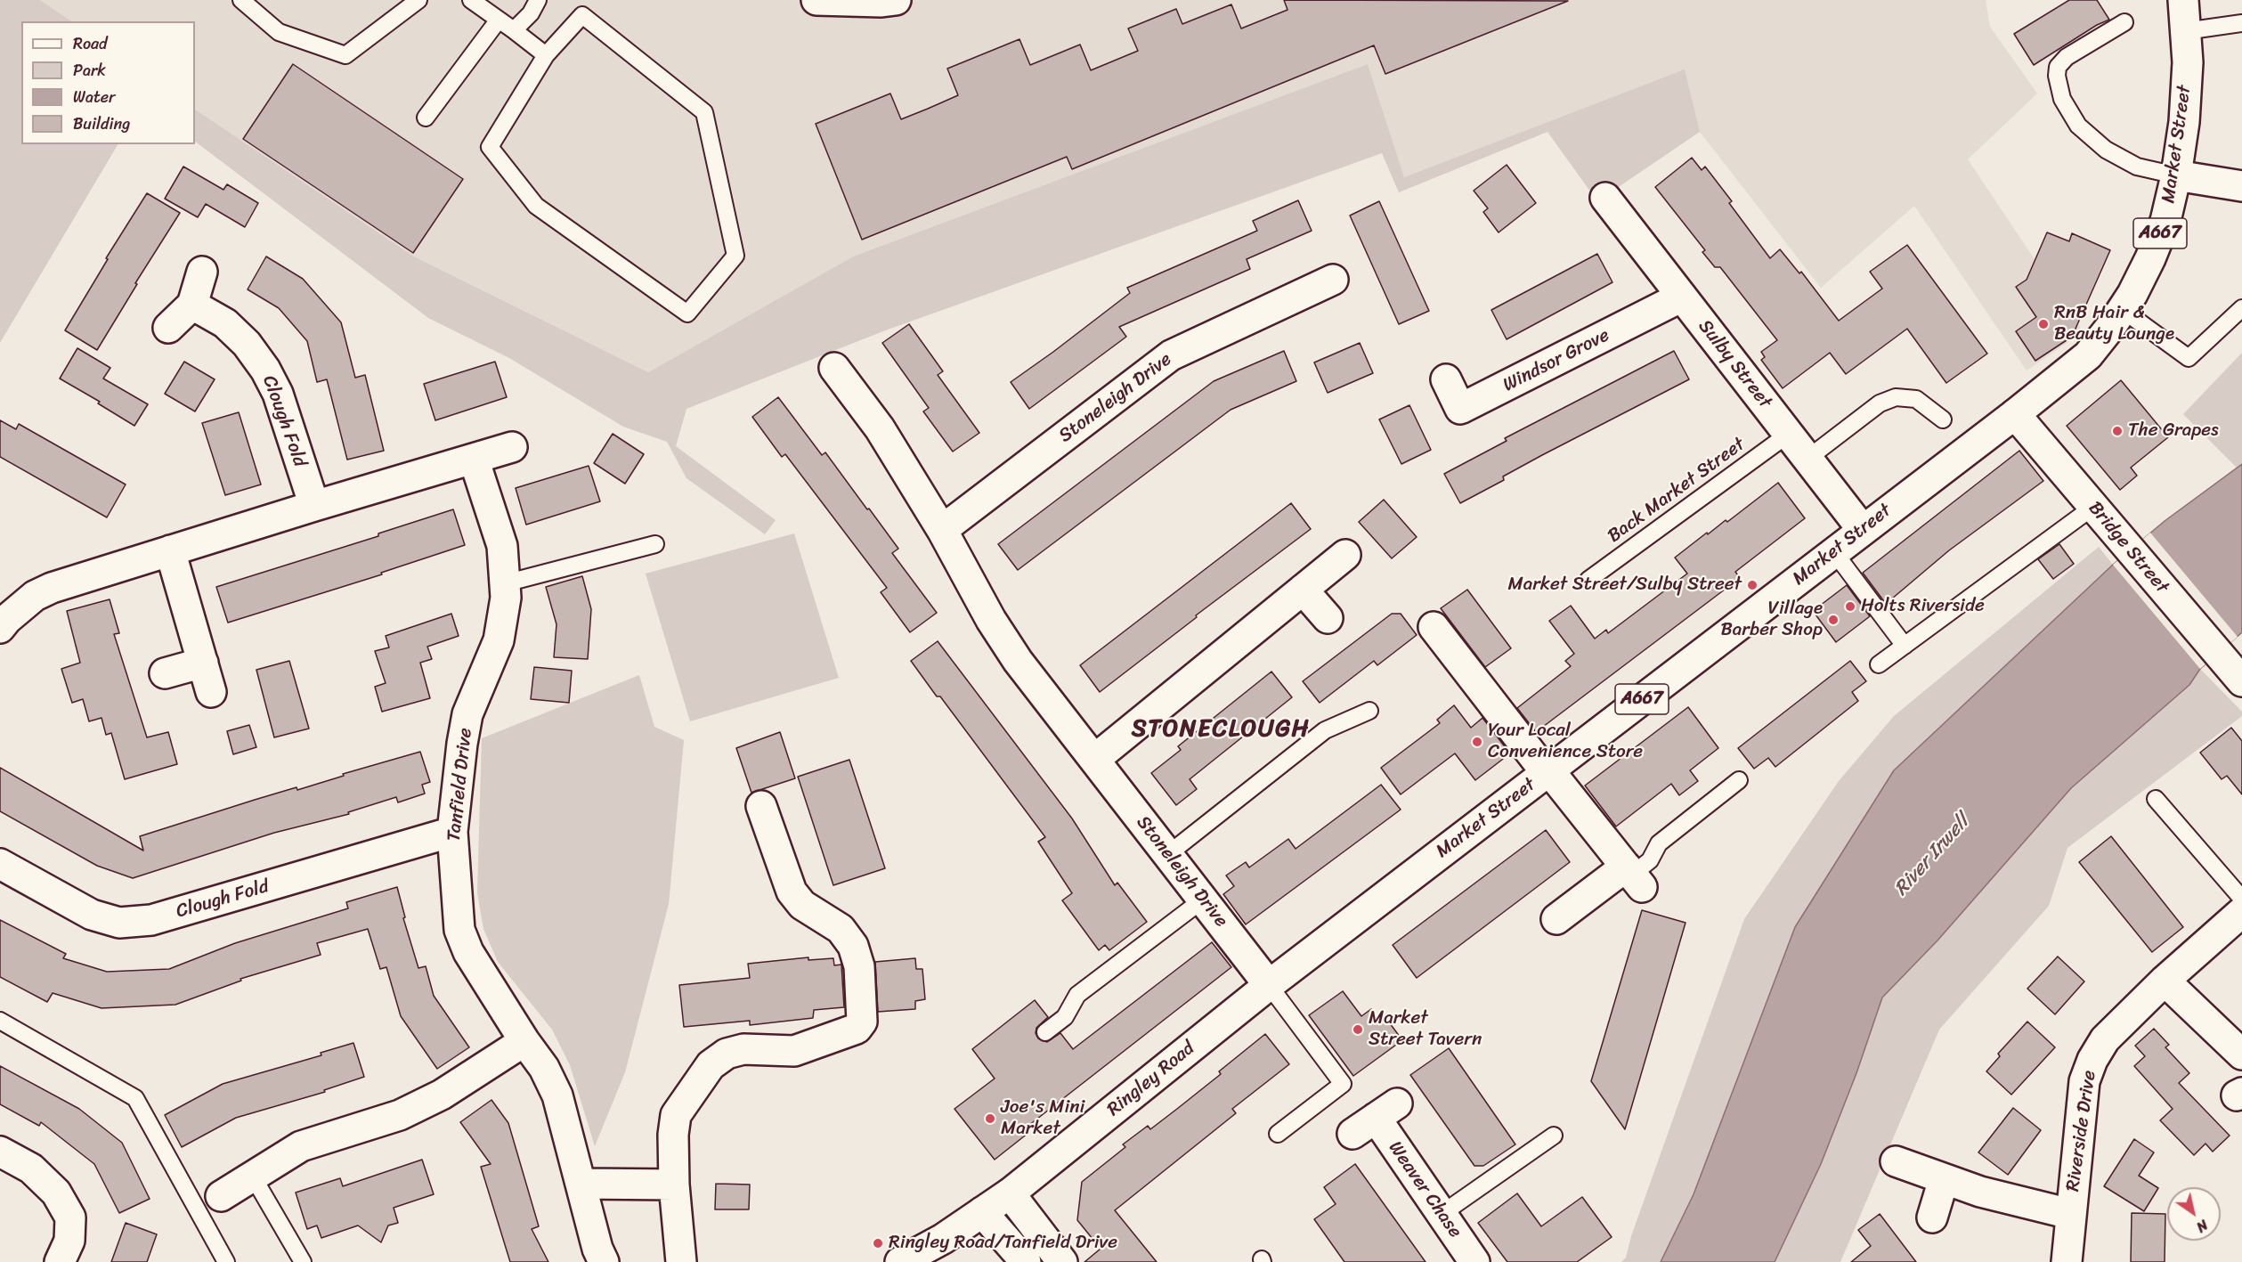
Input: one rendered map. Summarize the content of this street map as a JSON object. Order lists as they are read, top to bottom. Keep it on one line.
{"streets":{"street":["Market Street","A667","Windsor Grove","Sulby Street","Stoneleigh Drive","Clough Fold","Bridge Street","Tanfield Drive","Ringley Road","Riverside Drive","Weaver Chase"],"lane":["Back Market Street"]},"crossings":[["Market Street","Sulby Street"],["Market Street","Stoneleigh Drive"],["Market Street","Bridge Street"],["Market Street","Ringley Road"],["Windsor Grove","Sulby Street"],["Sulby Street","Back Market Street"],["Stoneleigh Drive","Ringley Road"],["Clough Fold","Tanfield Drive"]],"districts":["STONECLOUGH"],"water":["River Irwell"],"places":["RnB Hair & Beauty Lounge","The Grapes","Market Street/Sulby Street","Holts Riverside","Village Barber Shop","Your Local Convenience Store","Market Street Tavern","Joe's Mini Market","Ringley Road/Tanfield Drive"],"legend":["Road","Park","Water","Building"],"north":"bottom right"}
